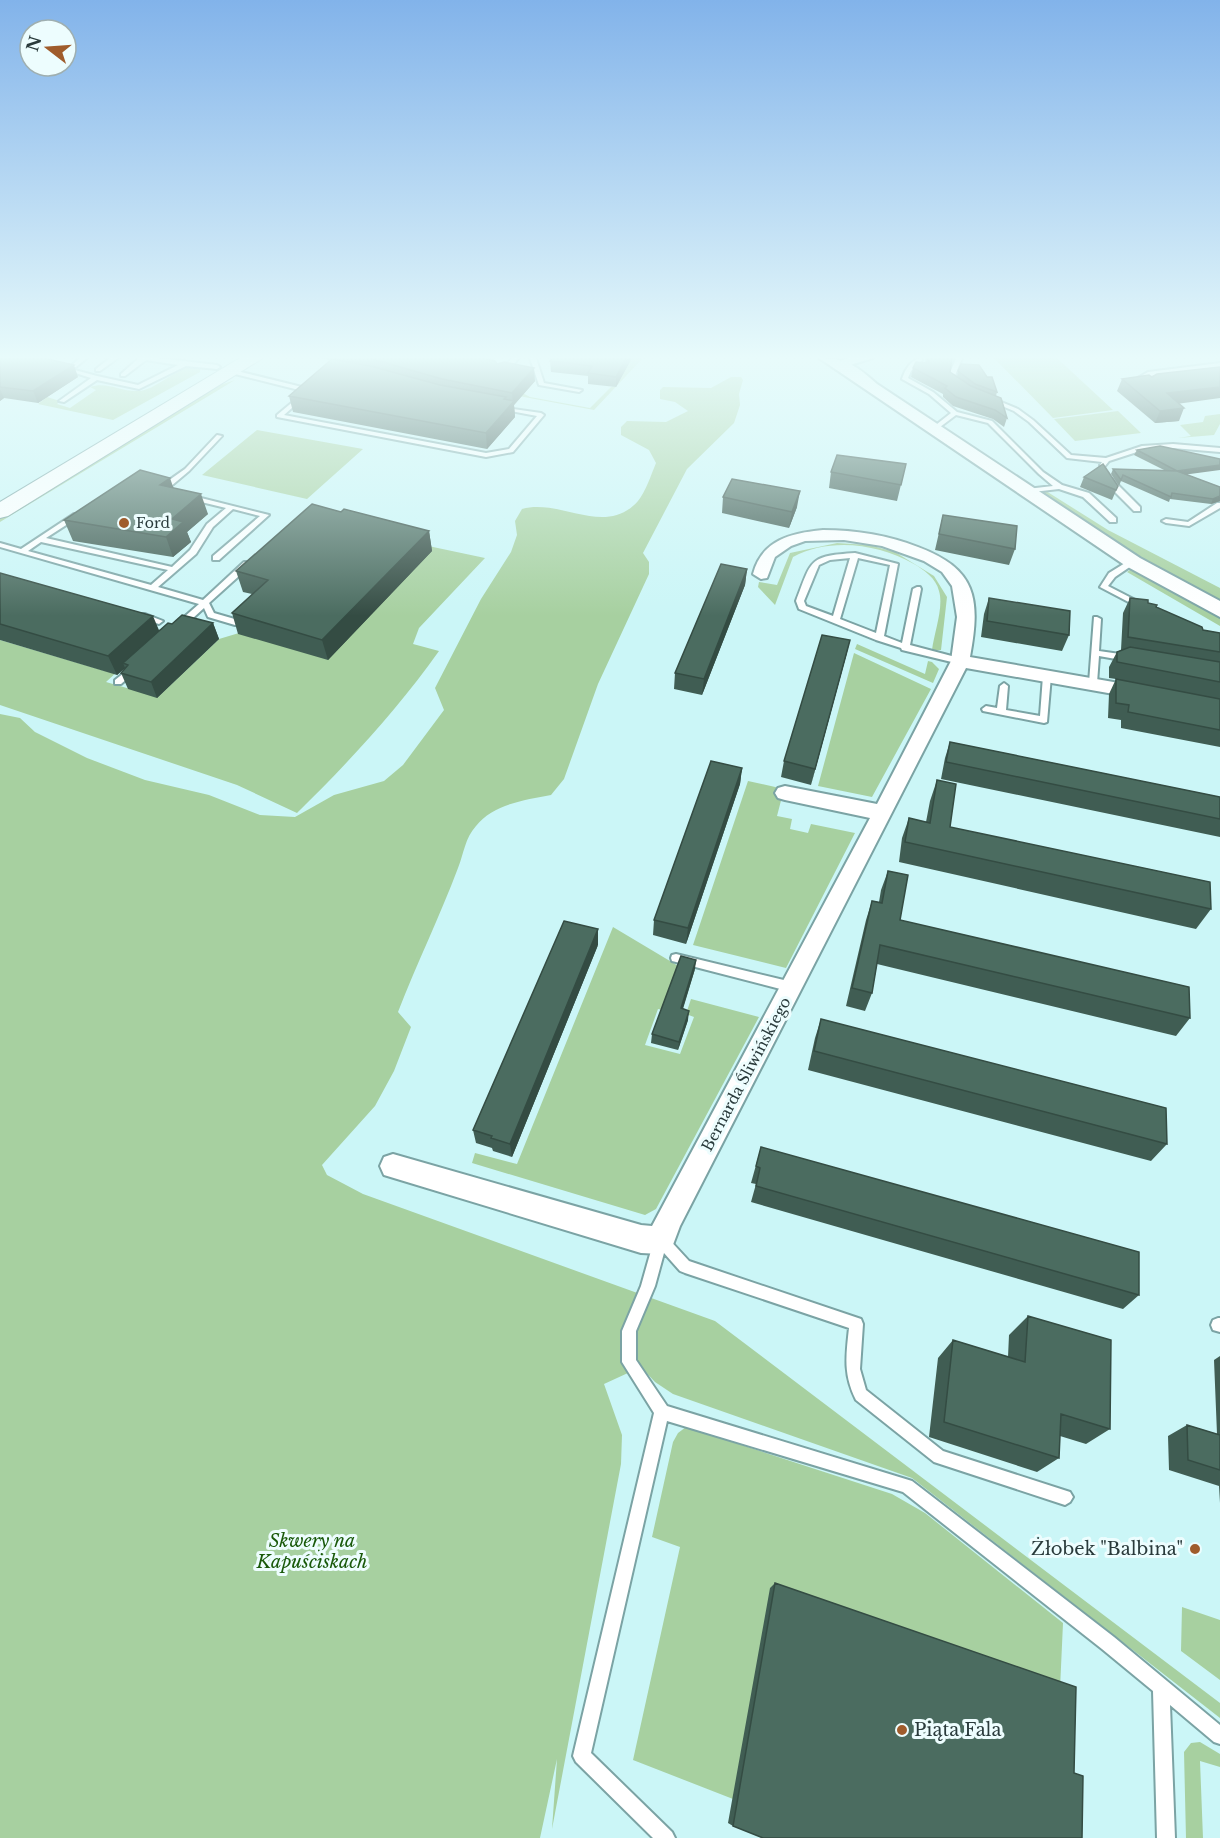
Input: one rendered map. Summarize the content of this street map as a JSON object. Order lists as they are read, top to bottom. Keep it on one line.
{"streets":{"street":["Bernarda Śliwińskiego"]},"parks":["Skwery na Kapuściskach"],"places":["Ford","Żłobek \"Balbina\"","Piąta Fala"],"north":"left"}
